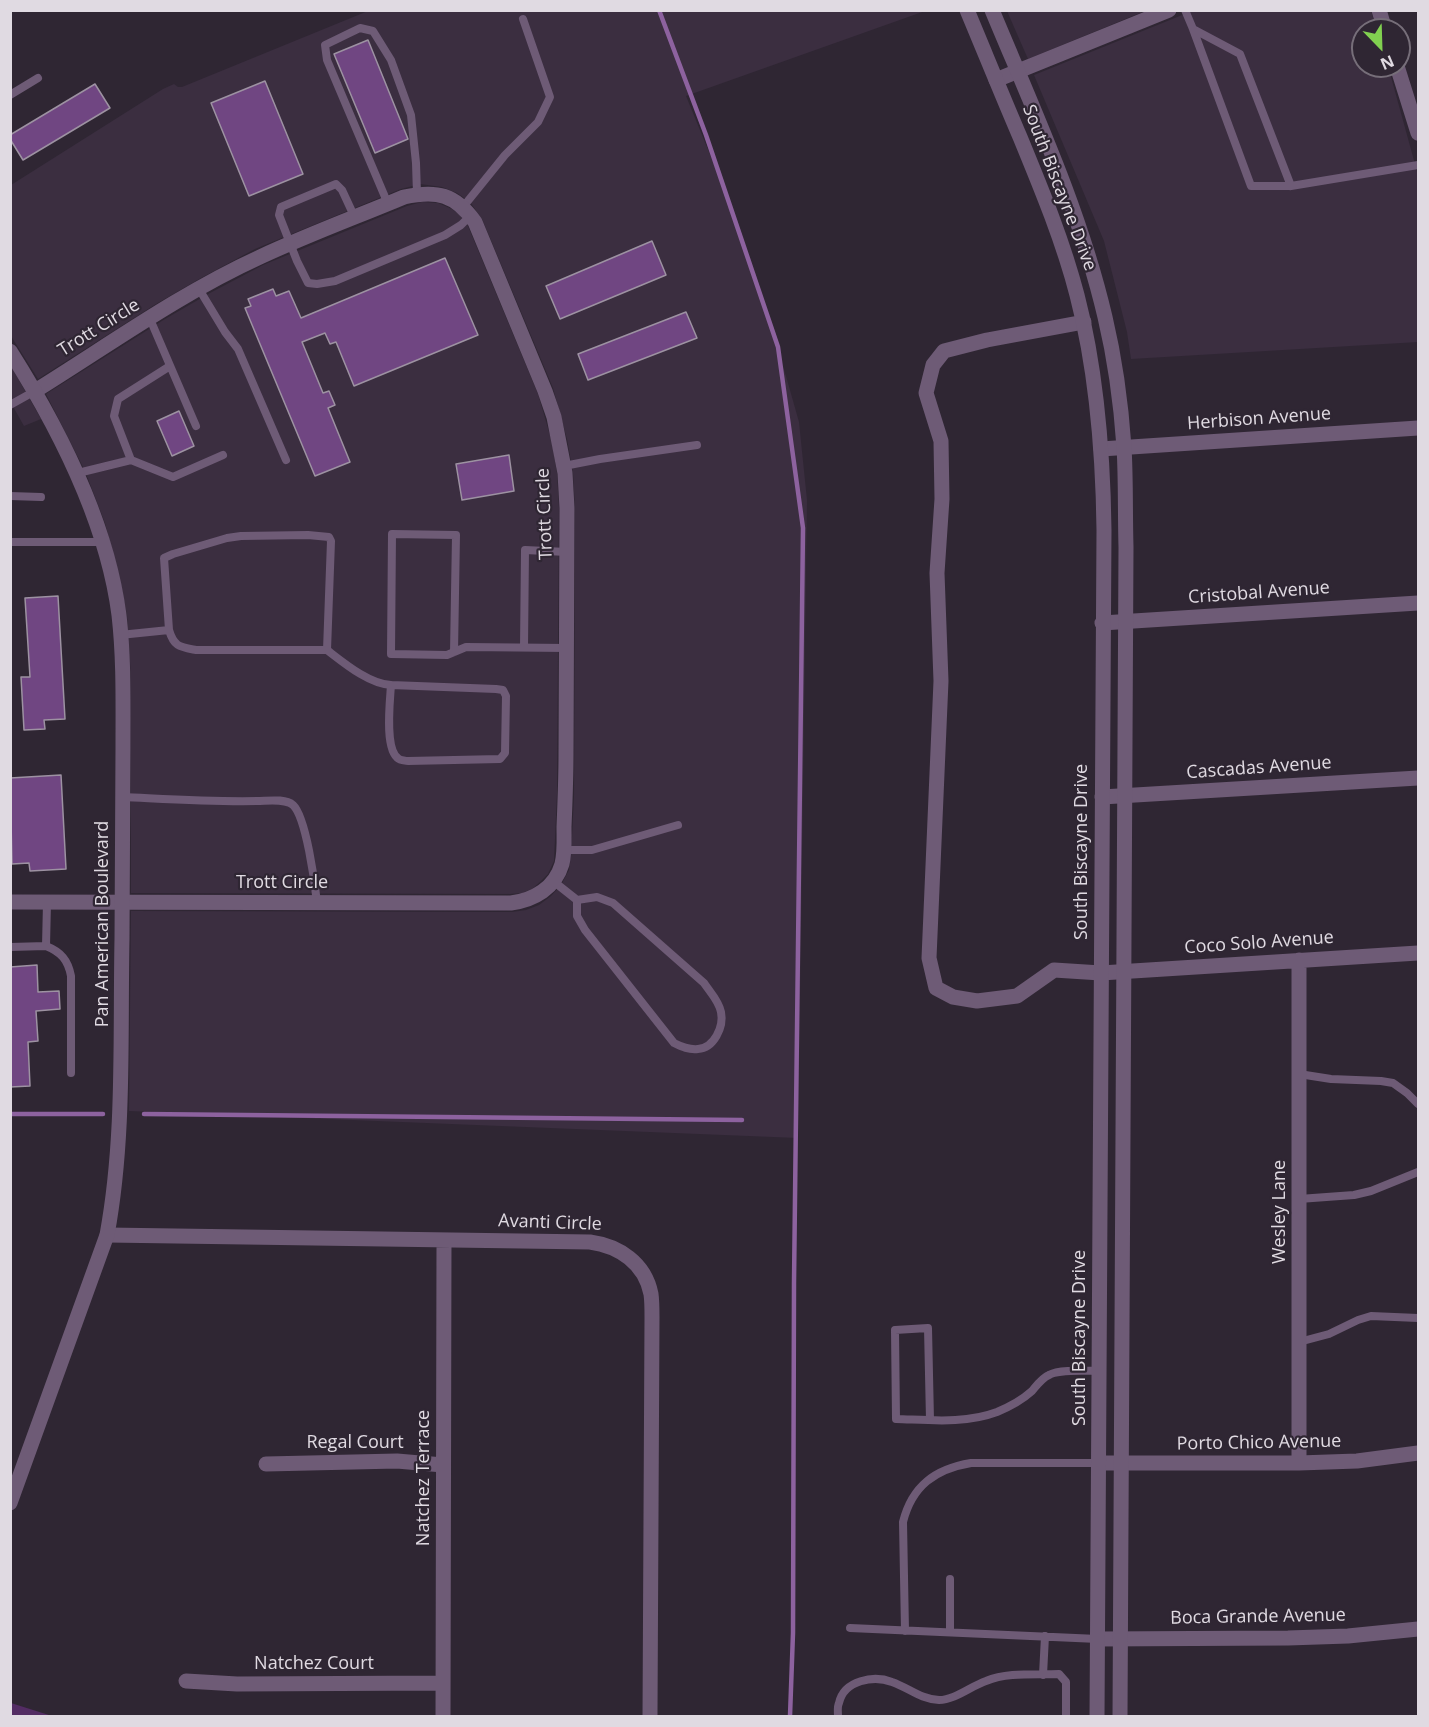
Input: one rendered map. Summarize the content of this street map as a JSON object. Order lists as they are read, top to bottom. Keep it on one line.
{"streets":{"street":["South Biscayne Drive","Trott Circle","Herbison Avenue","Cristobal Avenue","Cascadas Avenue","Pan American Boulevard","Coco Solo Avenue","Wesley Lane","Avanti Circle","Regal Court","Porto Chico Avenue","Natchez Terrace","Boca Grande Avenue","Natchez Court"]},"crossings":[["South Biscayne Drive","Herbison Avenue"],["South Biscayne Drive","Cristobal Avenue"],["South Biscayne Drive","Cascadas Avenue"],["South Biscayne Drive","Coco Solo Avenue"],["South Biscayne Drive","Porto Chico Avenue"],["South Biscayne Drive","Boca Grande Avenue"],["Trott Circle","Pan American Boulevard"],["Pan American Boulevard","Avanti Circle"],["Coco Solo Avenue","Wesley Lane"],["Wesley Lane","Porto Chico Avenue"],["Avanti Circle","Natchez Terrace"],["Regal Court","Natchez Terrace"],["Natchez Terrace","Natchez Court"]],"north":"bottom right"}
